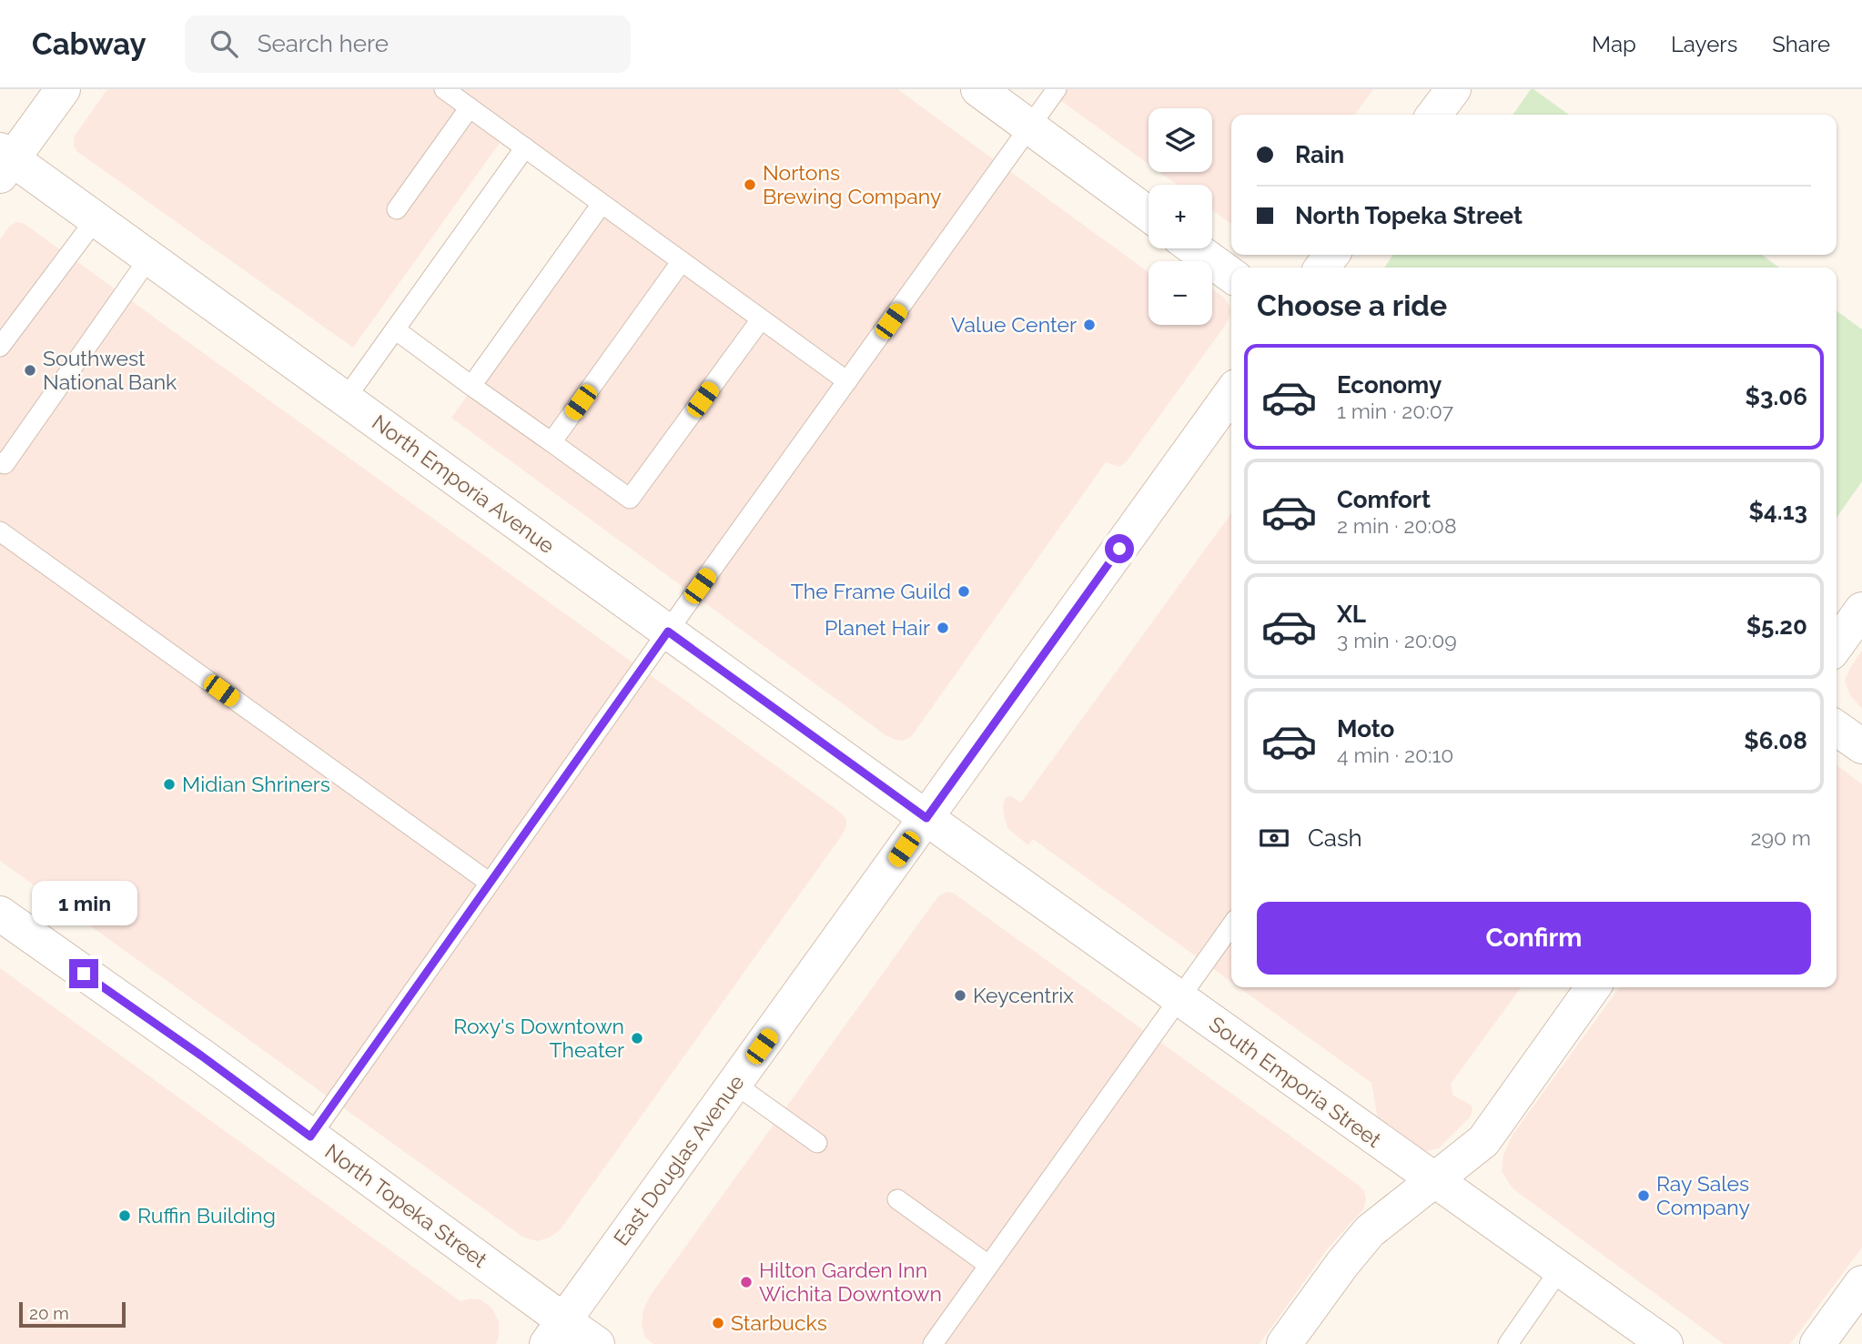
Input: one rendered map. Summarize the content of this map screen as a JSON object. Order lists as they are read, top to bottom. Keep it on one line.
{"streets":{"street":["North Emporia Avenue","South Emporia Street","East Douglas Avenue","North Topeka Street"]},"crossings":[["North Emporia Avenue","South Emporia Street"],["North Emporia Avenue","East Douglas Avenue"],["South Emporia Street","East Douglas Avenue"],["East Douglas Avenue","North Topeka Street"]],"places":["Nortons Brewing Company","Value Center","Southwest National Bank","The Frame Guild","Planet Hair","Midian Shriners","Keycentrix","Roxy's Downtown Theater","Ray Sales Company","Ruffin Building","Hilton Garden Inn Wichita Downtown","Starbucks"],"scale_bar":"20 m","page":{"header":"Cabway","search":"Search here","nav":["Map","Layers","Share"],"map_buttons":["+","−"],"banner":["Rain","North Topeka Street"],"heading":"Choose a ride","list":[{"name":"Economy","note":"1 min · 20:07","value":"$3.06"},{"name":"Comfort","note":"2 min · 20:08","value":"$4.13"},{"name":"XL","note":"3 min · 20:09","value":"$5.20"},{"name":"Moto","note":"4 min · 20:10","value":"$6.08"}],"pay":["Cash","290 m"],"bubble":"1 min","buttons":"Confirm","scale":"20 m"}}
